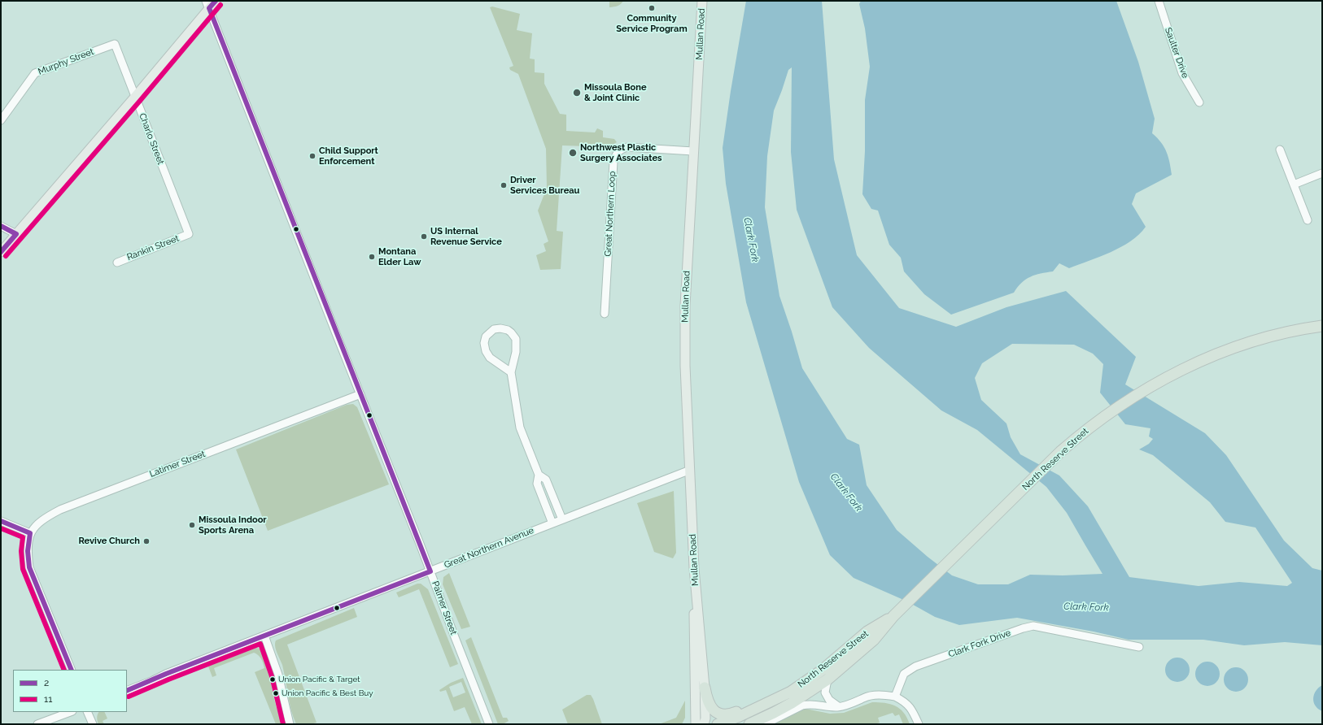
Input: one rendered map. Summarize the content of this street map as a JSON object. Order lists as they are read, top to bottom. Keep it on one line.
{"streets":{"highway":["North Reserve Street"],"main road":["Mullan Road"],"street":["Saulter Drive","Murphy Street","Charlo Street","Great Northern Loop","Rankin Street","Latimer Street","Great Northern Avenue","Palmer Street","Clark Fork Drive"]},"crossings":[["Mullan Road","Great Northern Loop"],["Mullan Road","Great Northern Avenue"],["Murphy Street","Charlo Street"],["Charlo Street","Rankin Street"],["Latimer Street","Palmer Street"],["Great Northern Avenue","Palmer Street"]],"water":["Clark Fork"],"places":["Community Service Program","Missoula Bone & Joint Clinic","Northwest Plastic Surgery Associates","Child Support Enforcement","Driver Services Bureau","US Internal Revenue Service","Montana Elder Law","Missoula Indoor Sports Arena","Revive Church","Union Pacific & Target","Union Pacific & Best Buy"],"lines":["transit line 2","transit line 11"],"legend":["2","11"]}
